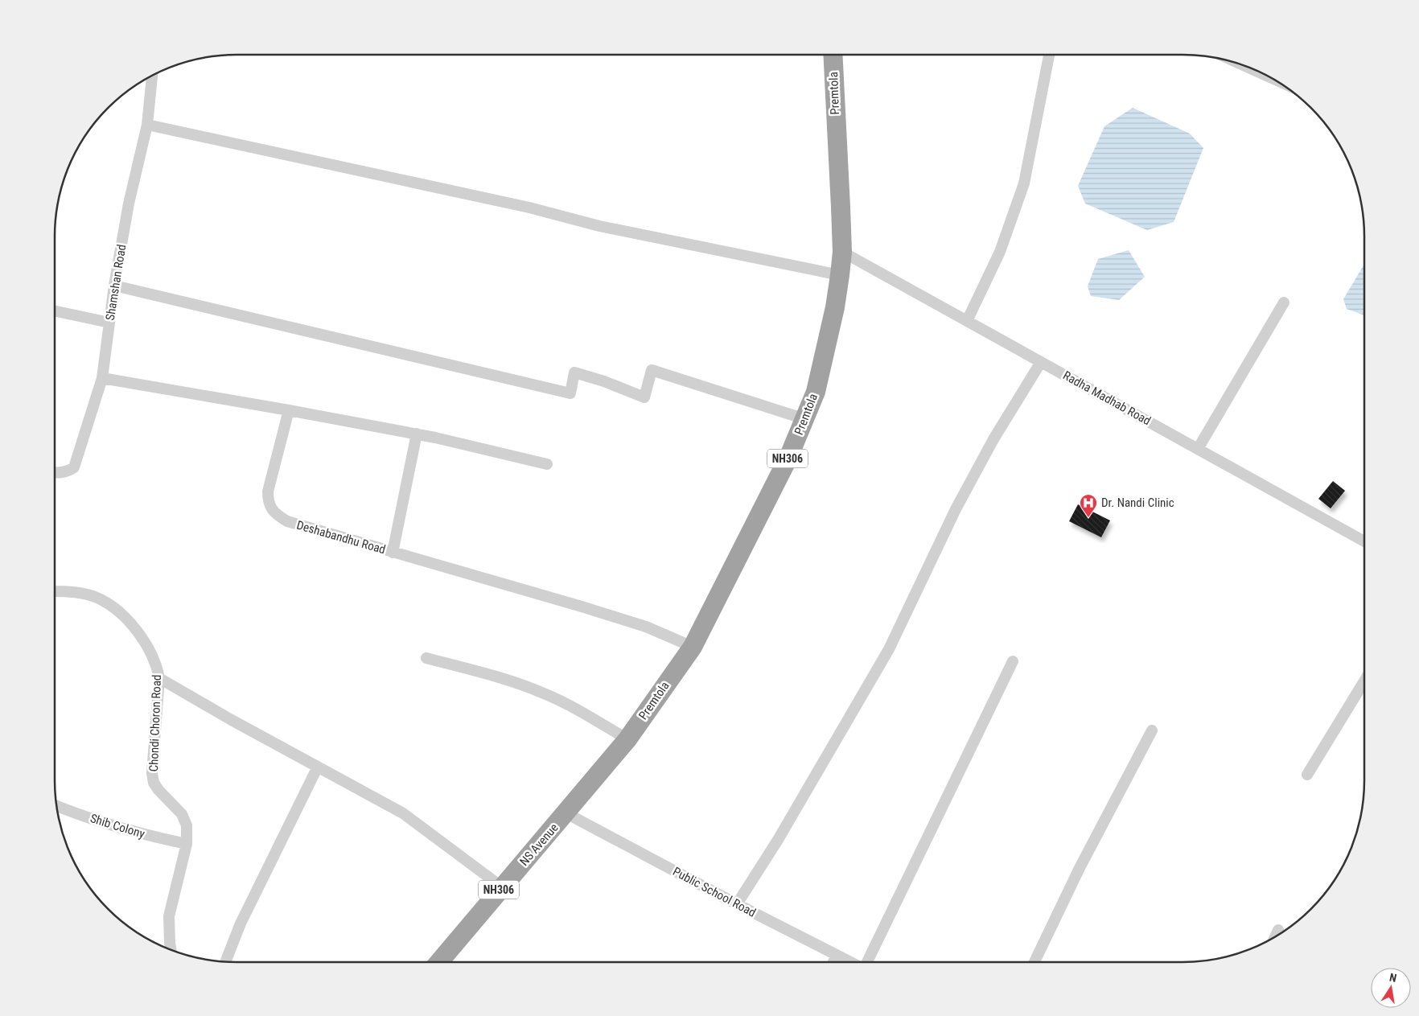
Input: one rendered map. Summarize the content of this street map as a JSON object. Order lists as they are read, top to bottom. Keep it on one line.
{"streets":{"highway":["Premtola","NH306","NS Avenue"],"street":["Shamshan Road","Radha Madhab Road","Deshabandhu Road","Chondi Choron Road","Shib Colony","Public School Road"]},"crossings":[["Premtola","Radha Madhab Road"],["Premtola","Deshabandhu Road"],["Premtola","NS Avenue"],["Premtola","Public School Road"],["Chondi Choron Road","Shib Colony"],["NS Avenue","Public School Road"]],"places":{"hospital":["Dr. Nandi Clinic"]},"north":"top"}
